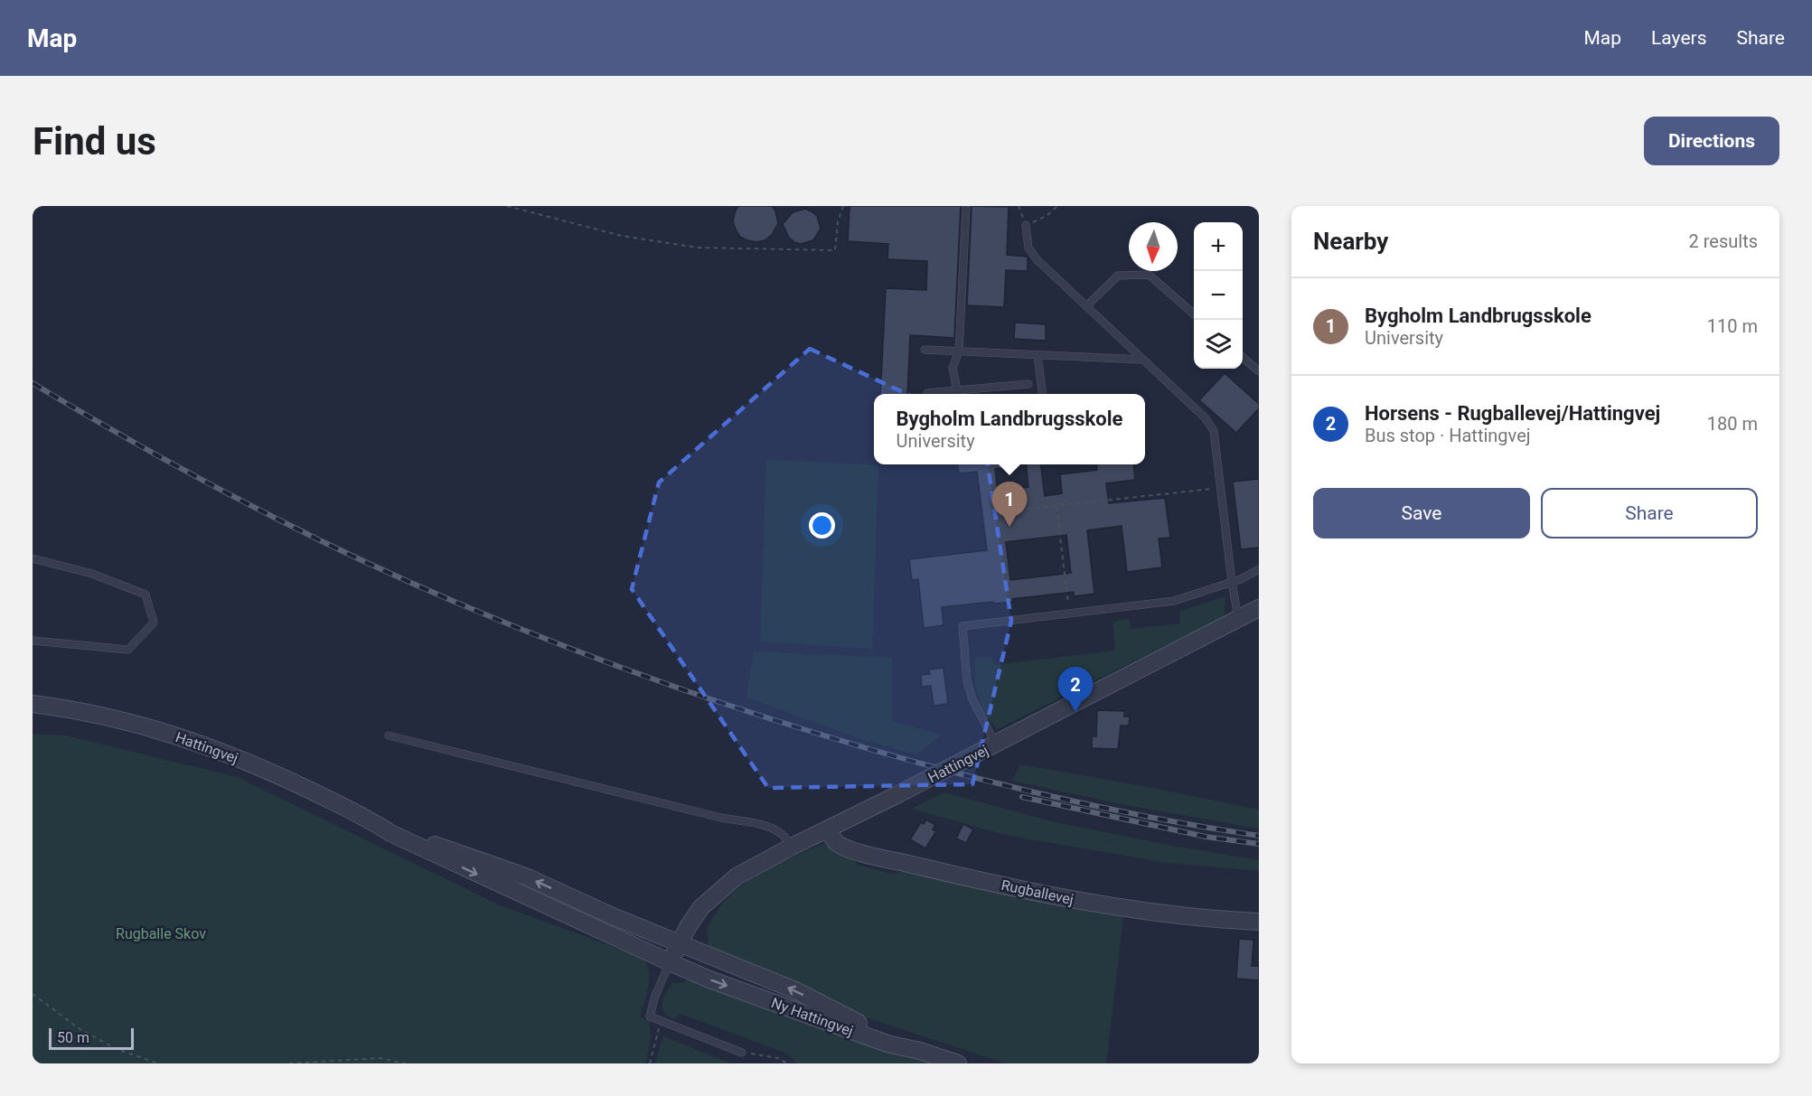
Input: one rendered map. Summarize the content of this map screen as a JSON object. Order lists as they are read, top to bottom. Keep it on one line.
{"streets":{"street":["Hattingvej","Rugballevej","Ny Hattingvej"]},"crossings":[["Hattingvej","Rugballevej"],["Hattingvej","Ny Hattingvej"]],"one_way":["Ny Hattingvej"],"parks":["Rugballe Skov"],"scale_bar":"50 m","north":"bottom","page":{"header":"Map","nav":["Map","Layers","Share"],"buttons":["Directions",["Save","Share"]],"title":"Find us","heading":["Nearby","2 results"],"map_buttons":["+","−"],"list":[{"mark":"1","name":"Bygholm Landbrugsskole","note":"University","value":"110 m"},{"mark":"2","name":"Horsens - Rugballevej/Hattingvej","note":"Bus stop · Hattingvej","value":"180 m"}],"popup":["Bygholm Landbrugsskole","University"],"pins":["1","2"],"scale":"50 m"}}
